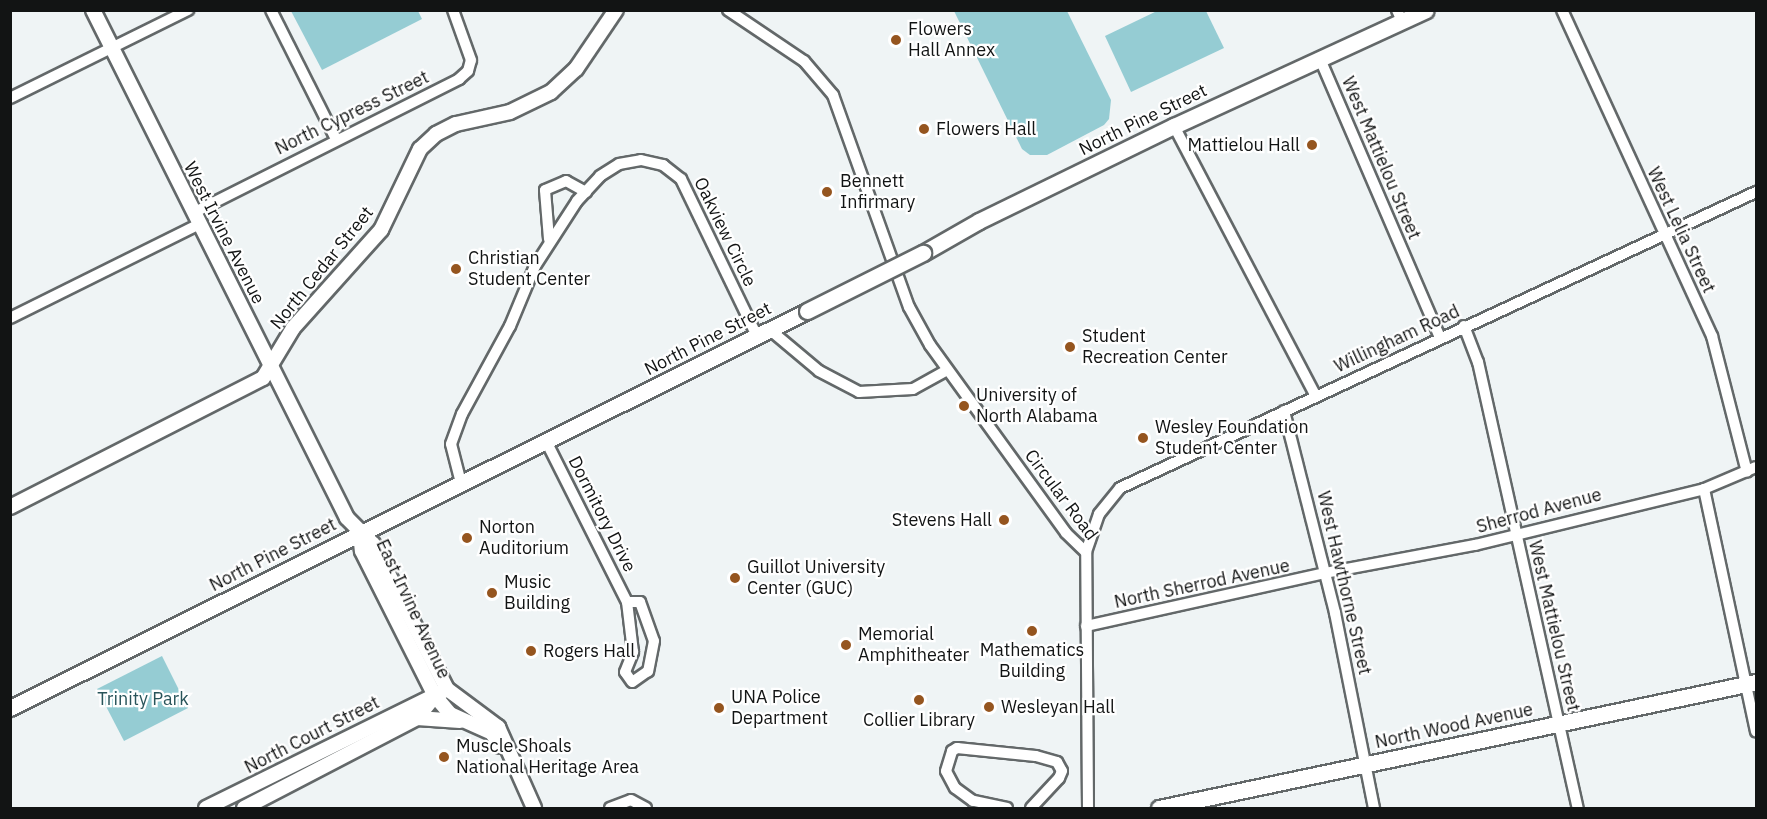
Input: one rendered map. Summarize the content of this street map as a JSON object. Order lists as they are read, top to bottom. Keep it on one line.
{"streets":{"main road":["North Pine Street","North Wood Avenue"],"street":["North Cypress Street","West Mattielou Street","West Lelia Street","Oakview Circle","West Irvine Avenue","North Cedar Street","Willingham Road","Circular Road","Sherrod Avenue","Dormitory Drive","West Hawthorne Street","North Sherrod Avenue","East Irvine Avenue","North Court Street"]},"crossings":[["North Cypress Street","West Irvine Avenue"],["North Pine Street","West Mattielou Street"],["North Pine Street","Oakview Circle"],["North Pine Street","West Irvine Avenue"],["North Pine Street","Dormitory Drive"],["North Pine Street","East Irvine Avenue"],["West Mattielou Street","Willingham Road"],["West Mattielou Street","Sherrod Avenue"],["West Mattielou Street","North Wood Avenue"],["West Lelia Street","Willingham Road"],["West Lelia Street","Sherrod Avenue"],["West Irvine Avenue","North Cedar Street"],["West Irvine Avenue","East Irvine Avenue"],["Willingham Road","Circular Road"],["Willingham Road","West Hawthorne Street"],["Circular Road","North Sherrod Avenue"],["Sherrod Avenue","West Hawthorne Street"],["Sherrod Avenue","North Sherrod Avenue"],["West Hawthorne Street","North Sherrod Avenue"],["West Hawthorne Street","North Wood Avenue"],["East Irvine Avenue","North Court Street"]],"parks":["Trinity Park"],"places":["Flowers Hall Annex","Flowers Hall","Mattielou Hall","Bennett Infirmary","Christian Student Center","Student Recreation Center","University of North Alabama","Wesley Foundation Student Center","Stevens Hall","Norton Auditorium","Guillot University Center (GUC)","Music Building","Mathematics Building","Memorial Amphitheater","Rogers Hall","Collier Library","Wesleyan Hall","UNA Police Department","Muscle Shoals National Heritage Area"]}
